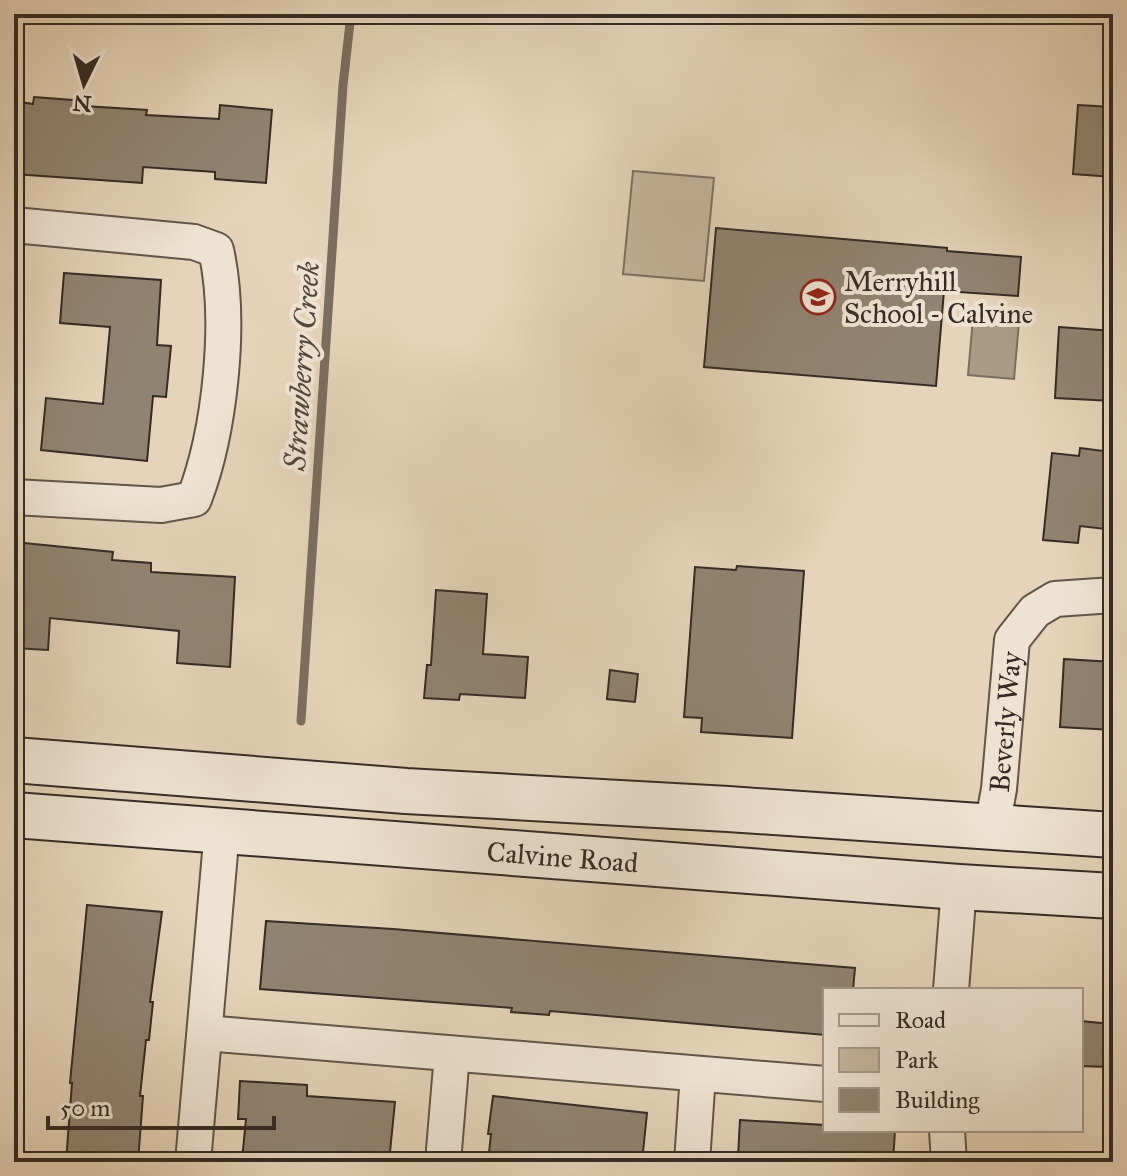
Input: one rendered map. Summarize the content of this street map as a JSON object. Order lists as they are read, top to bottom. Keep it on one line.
{"streets":{"main road":["Calvine Road"],"street":["Beverly Way"]},"crossings":[["Beverly Way","Calvine Road"]],"water":["Strawberry Creek"],"places":{"school or university":["Merryhill School - Calvine"]},"legend":["Road","Park","Building"],"scale_bar":"50 m","north":"bottom"}
